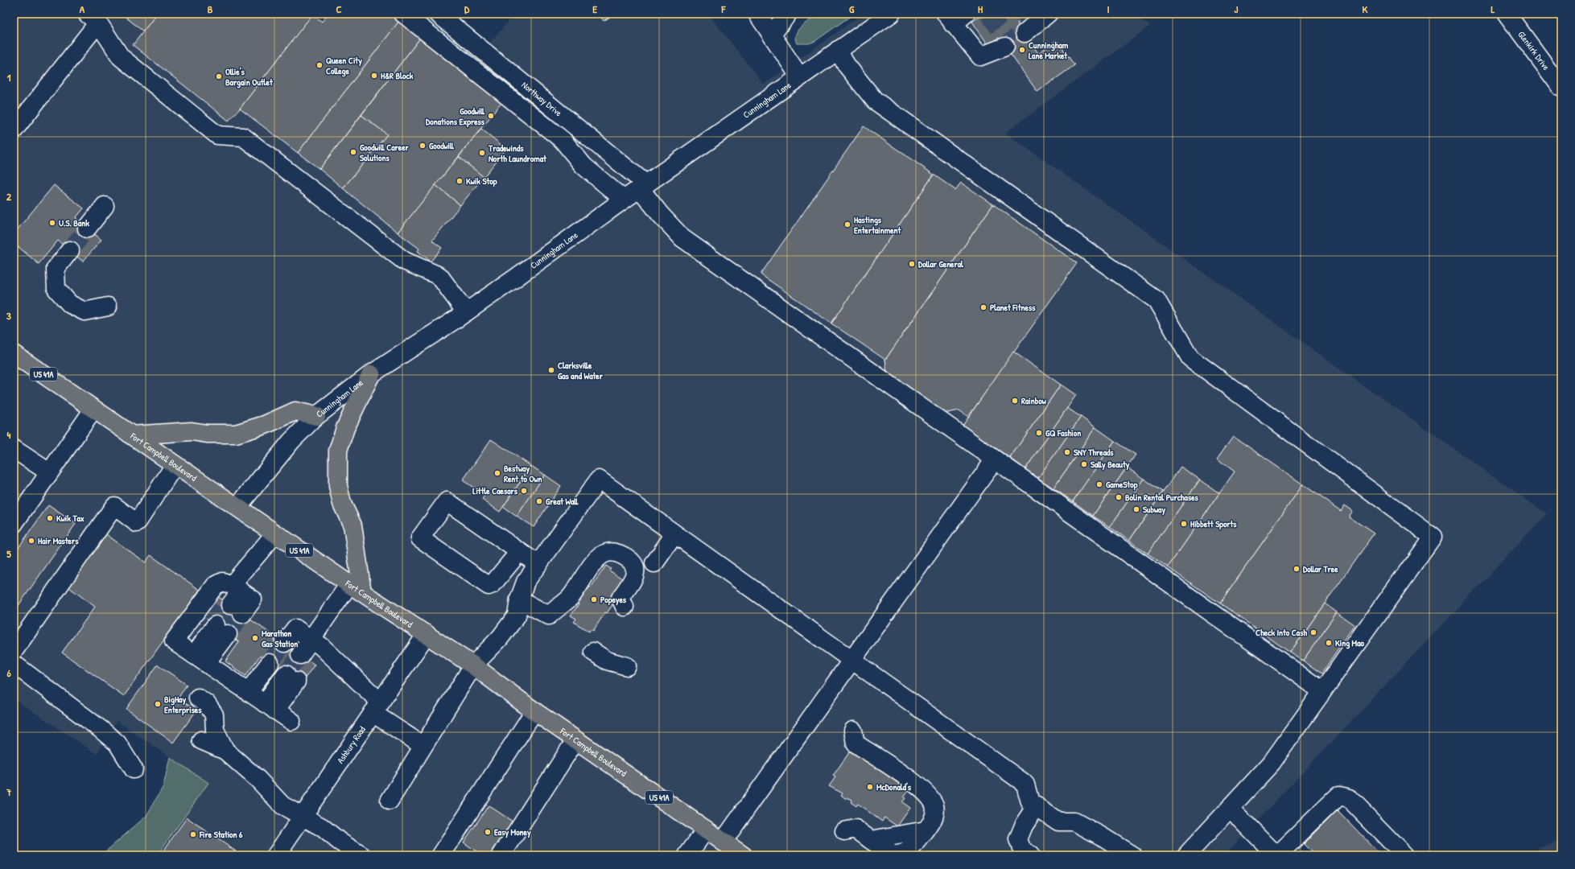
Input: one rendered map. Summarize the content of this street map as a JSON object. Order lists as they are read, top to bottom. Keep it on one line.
{"streets":{"highway":["US 41A","Fort Campbell Boulevard"],"street":["Glenkirk Drive","Northway Drive","Cunningham Lane","Ashbury Road"]},"crossings":[["Northway Drive","Cunningham Lane"],["Cunningham Lane","Fort Campbell Boulevard"],["Fort Campbell Boulevard","Ashbury Road"]],"places":["Cunningham Lane Market","Queen City College","H&R Block","Ollie's Bargain Outlet","Goodwill Donations Express","Goodwill","Goodwill Career Solutions","Tradewinds North Laundromat","Kwik Stop","U.S. Bank","Hastings Entertainment","Dollar General","Planet Fitness","Clarksville Gas and Water","Rainbow","GQ Fashion","SNY Threads","Sally Beauty","Bestway Rent to Own","GameStop","Little Caesars","Bolin Rental Purchases","Great Wall","Subway","Kwik Tax","Hibbett Sports","Hair Masters","Dollar Tree","Popeyes","Check Into Cash","Marathon Gas Station","King Mao","BigHay Enterprises","McDonald's","Easy Money","Fire Station 6"],"grid":{"columns":["A","B","C","D","E","F","G","H","I","J","K","L"],"rows":["1","2","3","4","5","6","7"]}}
